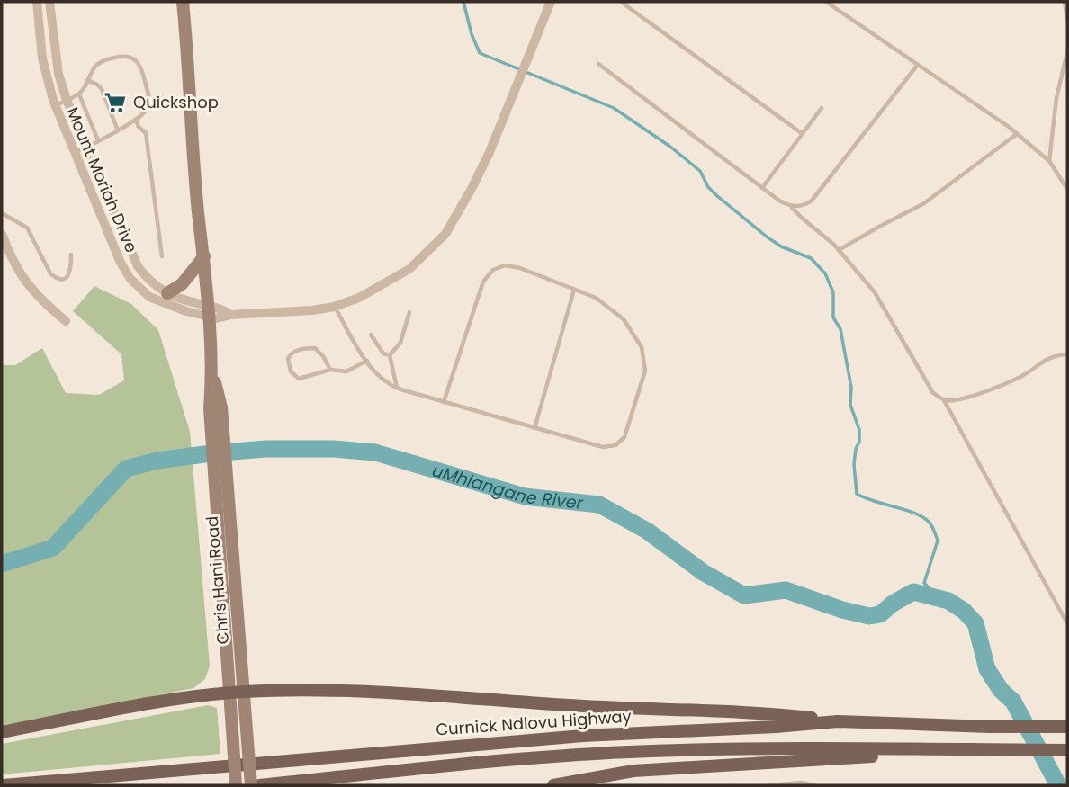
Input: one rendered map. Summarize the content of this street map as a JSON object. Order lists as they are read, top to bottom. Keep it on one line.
{"streets":{"main road":["Chris Hani Road","Curnick Ndlovu Highway"],"street":["Mount Moriah Drive"]},"crossings":[["Mount Moriah Drive","Chris Hani Road"]],"water":["uMhlangane River"],"places":{"supermarket":["Quickshop"]}}
